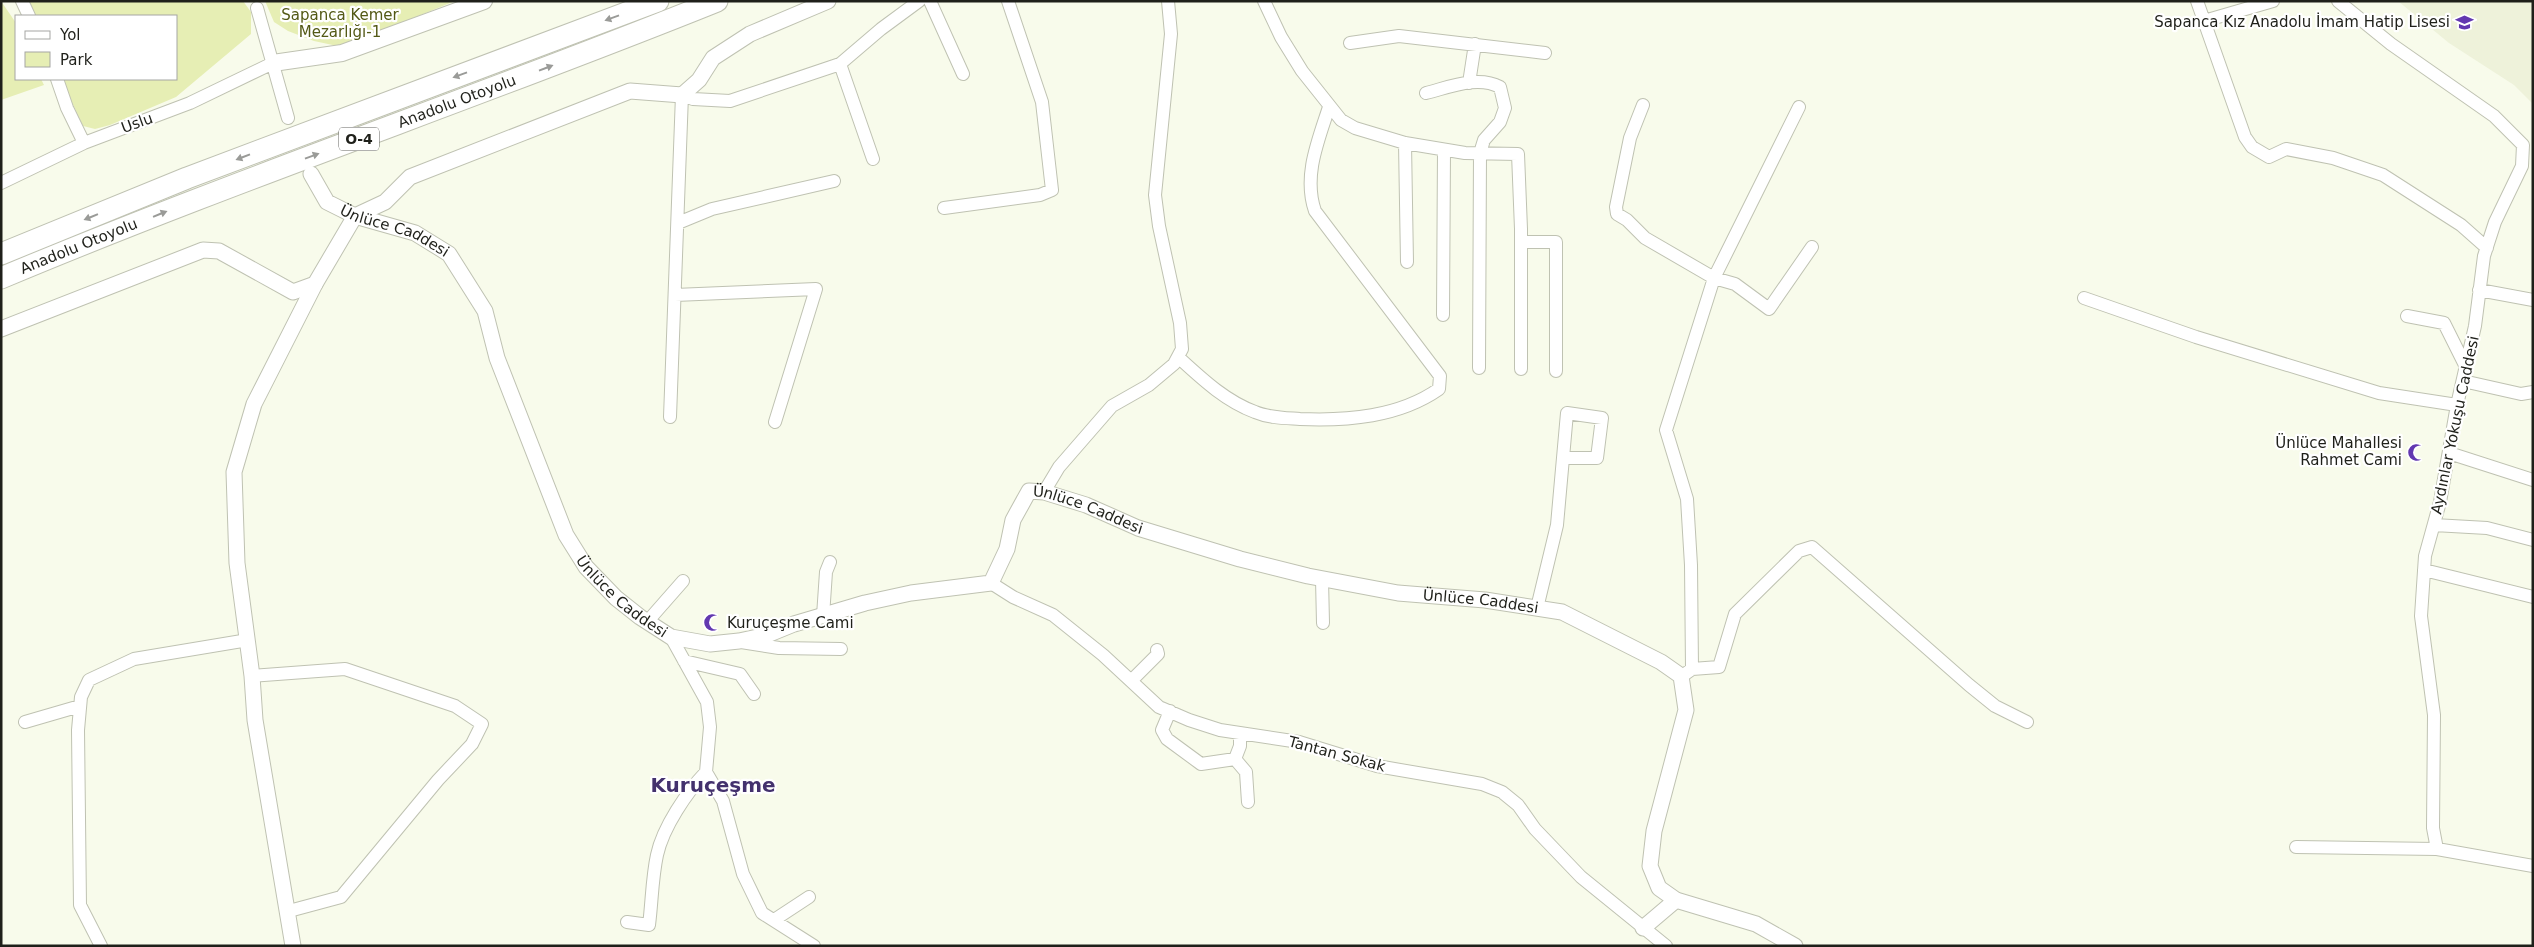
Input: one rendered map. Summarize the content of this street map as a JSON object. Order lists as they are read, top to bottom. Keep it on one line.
{"streets":{"highway":["Anadolu Otoyolu","O-4"],"street":["Uslu","Ünlüce Caddesi","Aydınlar Yokuşu Caddesi","Tantan Sokak"]},"crossings":[["Ünlüce Caddesi","Tantan Sokak"]],"districts":["Kuruçeşme"],"parks":["Sapanca Kemer Mezarlığı-1"],"places":{"school or university":["Sapanca Kız Anadolu İmam Hatip Lisesi"],"mosque":["Ünlüce Mahallesi Rahmet Cami","Kuruçeşme Cami"]},"legend":["Yol","Park"]}
